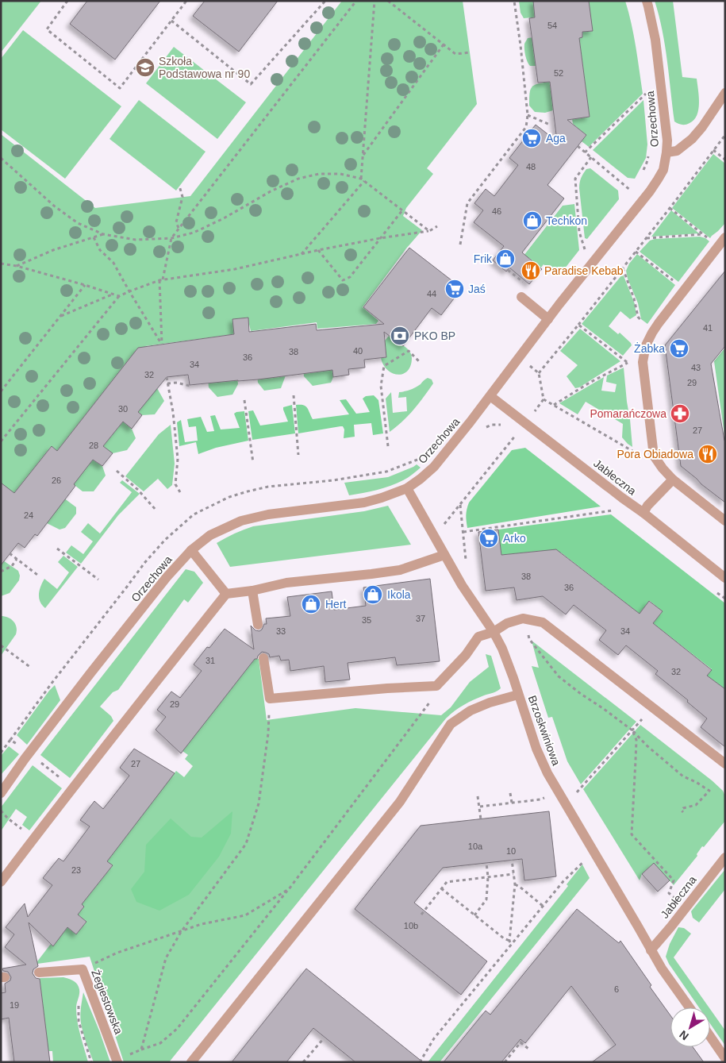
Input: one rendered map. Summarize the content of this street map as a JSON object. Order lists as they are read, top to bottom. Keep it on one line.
{"streets":{"street":["Orzechowa","Jabłeczna","Brzoskwiniowa","Żegiestowska"]},"crossings":[["Orzechowa","Jabłeczna"],["Orzechowa","Brzoskwiniowa"],["Jabłeczna","Brzoskwiniowa"]],"places":{"school or university":["Szkoła Podstawowa nr 90"],"supermarket":["Aga","Jaś","Żabka","Arko"],"shop":["Techkon","Frik","Ikola","Hert"],"restaurant":["Paradise Kebab","Pora Obiadowa"],"bank":["PKO BP"],"pharmacy":["Pomarańczowa"]},"house_numbers":["54","52","48","46","44","41","40","38","36","34","43","32","29","30","27","28","26","24","38","36","37","35","33","34","31","32","29","27","10a","10","23","10b","6","19"],"north":"bottom left"}
